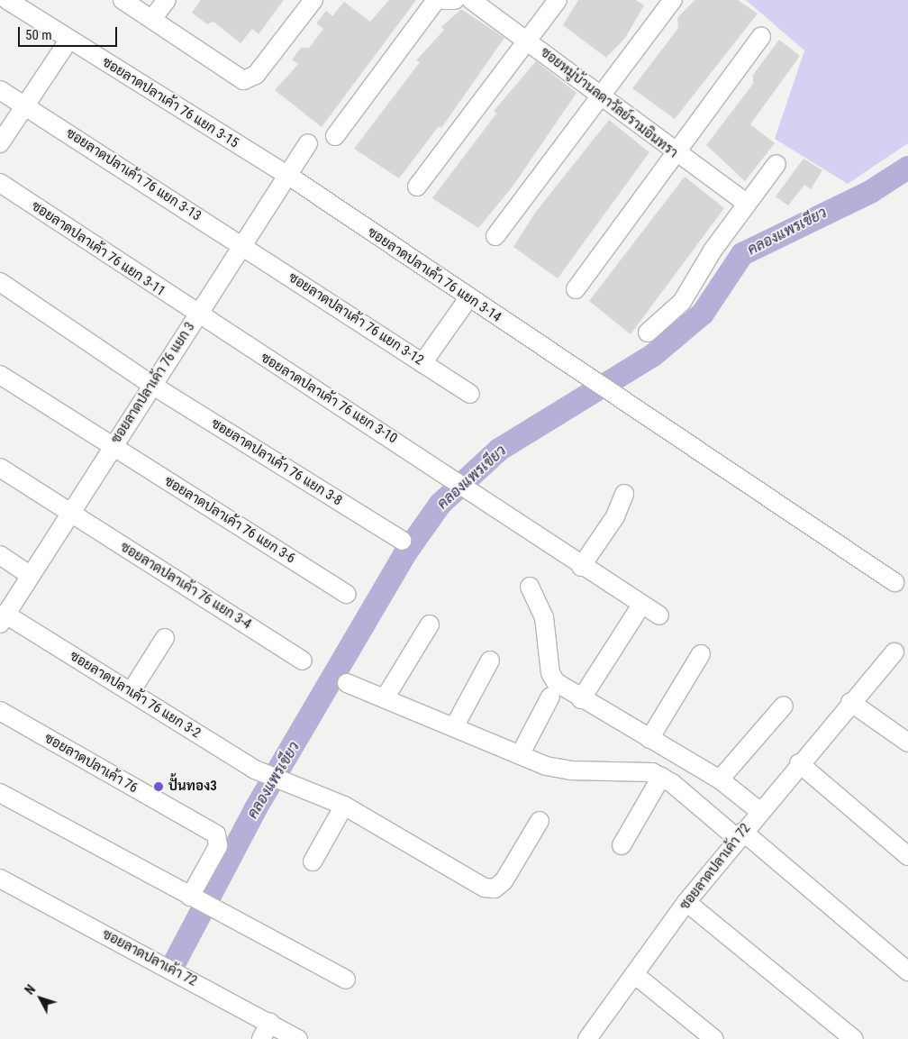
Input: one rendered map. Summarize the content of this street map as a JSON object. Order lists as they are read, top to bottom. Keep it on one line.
{"streets":{"street":["ซอยลาดปลาเค้า 76 แยก 3-15","ซอยหมู่บ้านลดาวัลย์รามอินทรา","ซอยลาดปลาเค้า 76 แยก 3-13","ซอยลาดปลาเค้า 76 แยก 3-11","ซอยลาดปลาเค้า 76 แยก 3-14","ซอยลาดปลาเค้า 76 แยก 3-12","ซอยลาดปลาเค้า 76 แยก 3","ซอยลาดปลาเค้า 76 แยก 3-10","ซอยลาดปลาเค้า 76 แยก 3-8","ซอยลาดปลาเค้า 76 แยก 3-6","ซอยลาดปลาเค้า 76 แยก 3-4","ซอยลาดปลาเค้า 76 แยก 3-2","ซอยลาดปลาเค้า 76","ซอยลาดปลาเค้า 72"]},"crossings":[["ซอยลาดปลาเค้า 76 แยก 3-15","ซอยลาดปลาเค้า 76 แยก 3-14"],["ซอยลาดปลาเค้า 76 แยก 3-15","ซอยลาดปลาเค้า 76 แยก 3"],["ซอยลาดปลาเค้า 76 แยก 3-13","ซอยลาดปลาเค้า 76 แยก 3-12"],["ซอยลาดปลาเค้า 76 แยก 3-13","ซอยลาดปลาเค้า 76 แยก 3"],["ซอยลาดปลาเค้า 76 แยก 3-11","ซอยลาดปลาเค้า 76 แยก 3"],["ซอยลาดปลาเค้า 76 แยก 3-11","ซอยลาดปลาเค้า 76 แยก 3-10"],["ซอยลาดปลาเค้า 76 แยก 3-14","ซอยลาดปลาเค้า 76 แยก 3"],["ซอยลาดปลาเค้า 76 แยก 3-12","ซอยลาดปลาเค้า 76 แยก 3"],["ซอยลาดปลาเค้า 76 แยก 3","ซอยลาดปลาเค้า 76 แยก 3-10"],["ซอยลาดปลาเค้า 76 แยก 3","ซอยลาดปลาเค้า 76 แยก 3-8"],["ซอยลาดปลาเค้า 76 แยก 3","ซอยลาดปลาเค้า 76 แยก 3-6"],["ซอยลาดปลาเค้า 76 แยก 3","ซอยลาดปลาเค้า 76 แยก 3-4"],["ซอยลาดปลาเค้า 76 แยก 3","ซอยลาดปลาเค้า 76 แยก 3-2"]],"water":["คลองแพรเขียว"],"places":["ปั้นทอง3"],"scale_bar":"50 m","north":"top left"}
